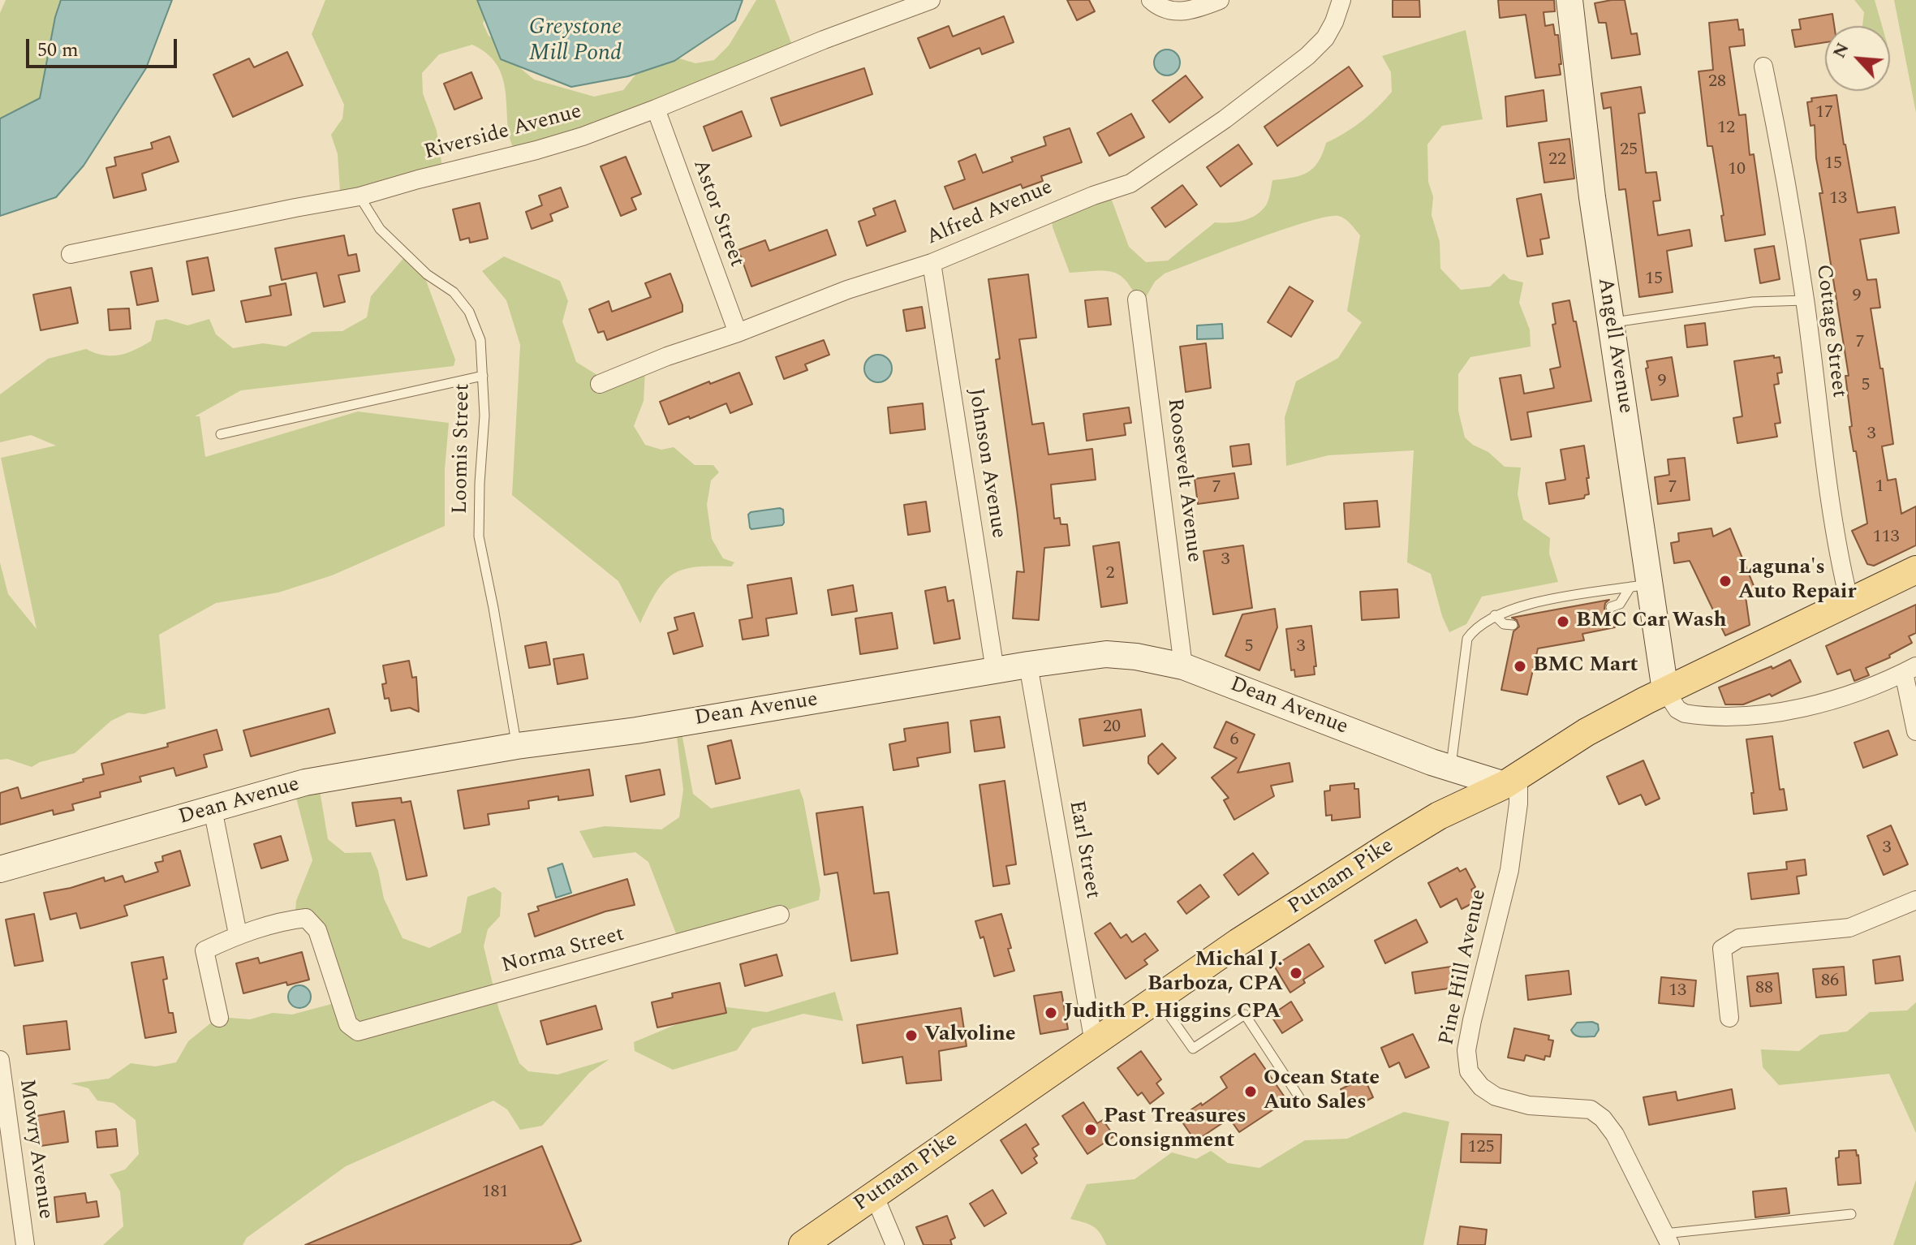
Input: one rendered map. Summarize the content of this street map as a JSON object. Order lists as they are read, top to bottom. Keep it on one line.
{"streets":{"main road":["Putnam Pike"],"street":["Riverside Avenue","Astor Street","Alfred Avenue","Cottage Street","Angell Avenue","Johnson Avenue","Roosevelt Avenue","Dean Avenue","Earl Street","Norma Street","Pine Hill Avenue","Mowry Avenue"],"lane":["Loomis Street"]},"crossings":[["Riverside Avenue","Astor Street"],["Riverside Avenue","Loomis Street"],["Astor Street","Alfred Avenue"],["Alfred Avenue","Johnson Avenue"],["Cottage Street","Putnam Pike"],["Angell Avenue","Putnam Pike"],["Loomis Street","Dean Avenue"],["Johnson Avenue","Dean Avenue"],["Roosevelt Avenue","Dean Avenue"],["Dean Avenue","Earl Street"],["Dean Avenue","Putnam Pike"],["Dean Avenue","Pine Hill Avenue"],["Earl Street","Putnam Pike"],["Putnam Pike","Pine Hill Avenue"]],"water":["Greystone Mill Pond"],"places":["Laguna's Auto Repair","BMC Car Wash","BMC Mart","Michal J. Barboza, CPA","Judith P. Higgins CPA","Valvoline","Ocean State Auto Sales","Past Treasures Consignment"],"house_numbers":["28","17","12","25","22","15","10","13","15","9","7","9","5","3","1","7","7","113","3","2","5","3","20","6","3","86","88","13","125","181"],"scale_bar":"50 m","north":"top left"}
